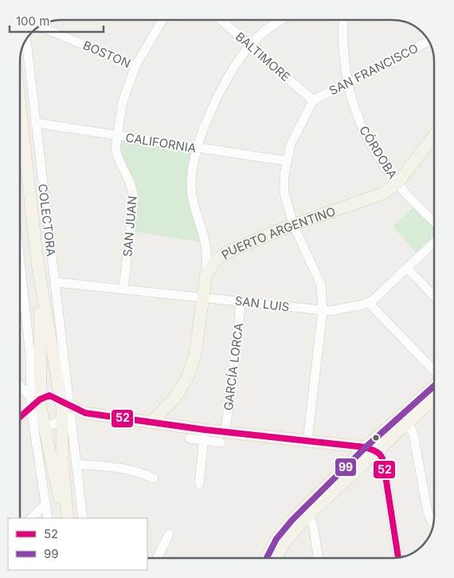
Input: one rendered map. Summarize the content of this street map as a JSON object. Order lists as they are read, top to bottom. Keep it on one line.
{"streets":{"main road":["PUERTO ARGENTINO"],"street":["BOSTON","BALTIMORE","SAN FRANCISCO","CALIFORNIA","CÓRDOBA","COLECTORA","SAN JUAN","SAN LUIS","GARCÍA LORCA"]},"crossings":[["BOSTON","SAN JUAN"],["BALTIMORE","SAN FRANCISCO"],["SAN FRANCISCO","CÓRDOBA"],["CALIFORNIA","COLECTORA"],["CALIFORNIA","SAN JUAN"],["CÓRDOBA","PUERTO ARGENTINO"],["COLECTORA","SAN LUIS"],["SAN JUAN","SAN LUIS"],["SAN LUIS","GARCÍA LORCA"]],"lines":["transit line 99","transit line 52"],"legend":["52","99"],"scale_bar":"100 m"}
